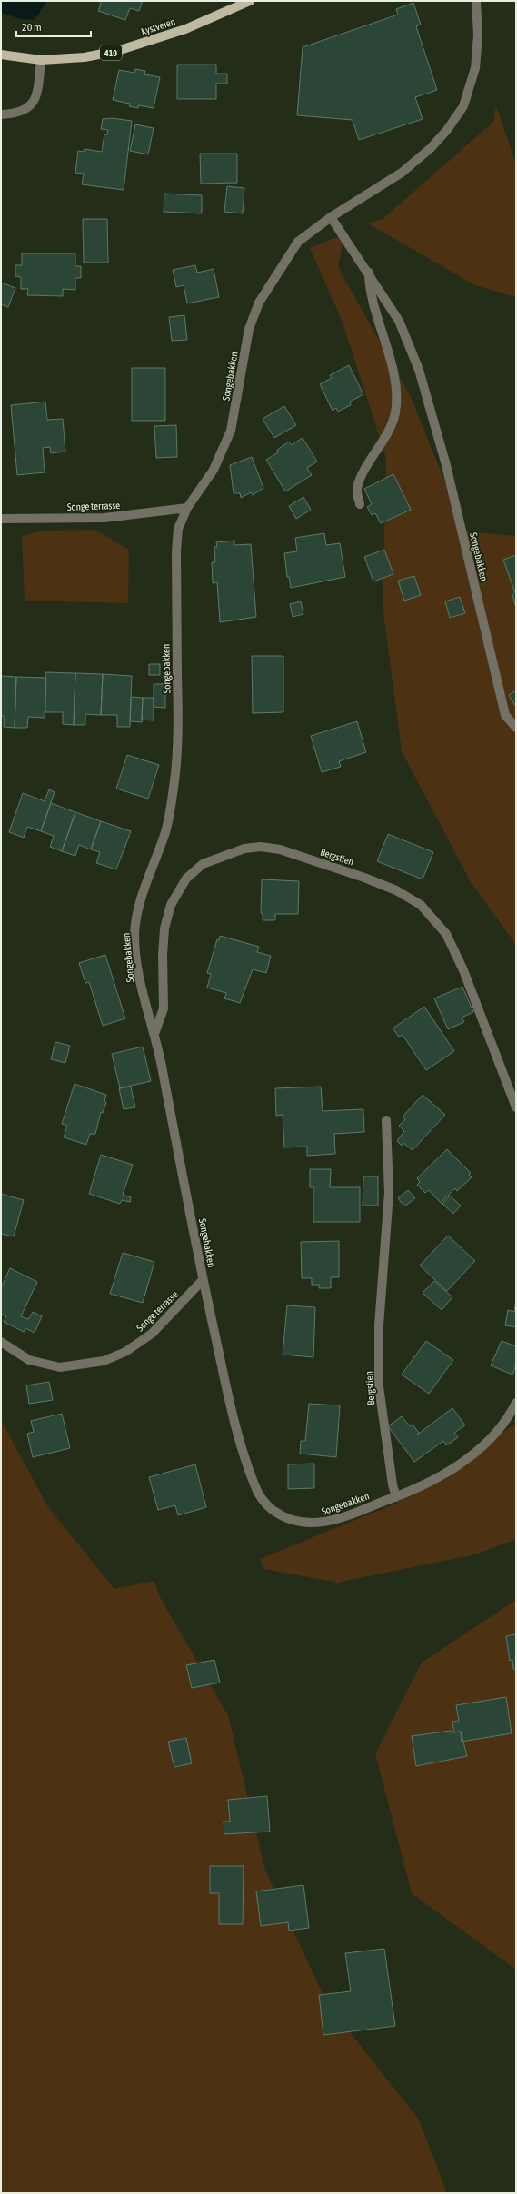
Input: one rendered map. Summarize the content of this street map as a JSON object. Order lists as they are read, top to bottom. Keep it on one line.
{"streets":{"main road":["Kystveien","410"],"street":["Songebakken","Songe terrasse","Bergstien"]},"crossings":[["Songebakken","Songe terrasse"],["Songebakken","Bergstien"]],"scale_bar":"20 m"}
